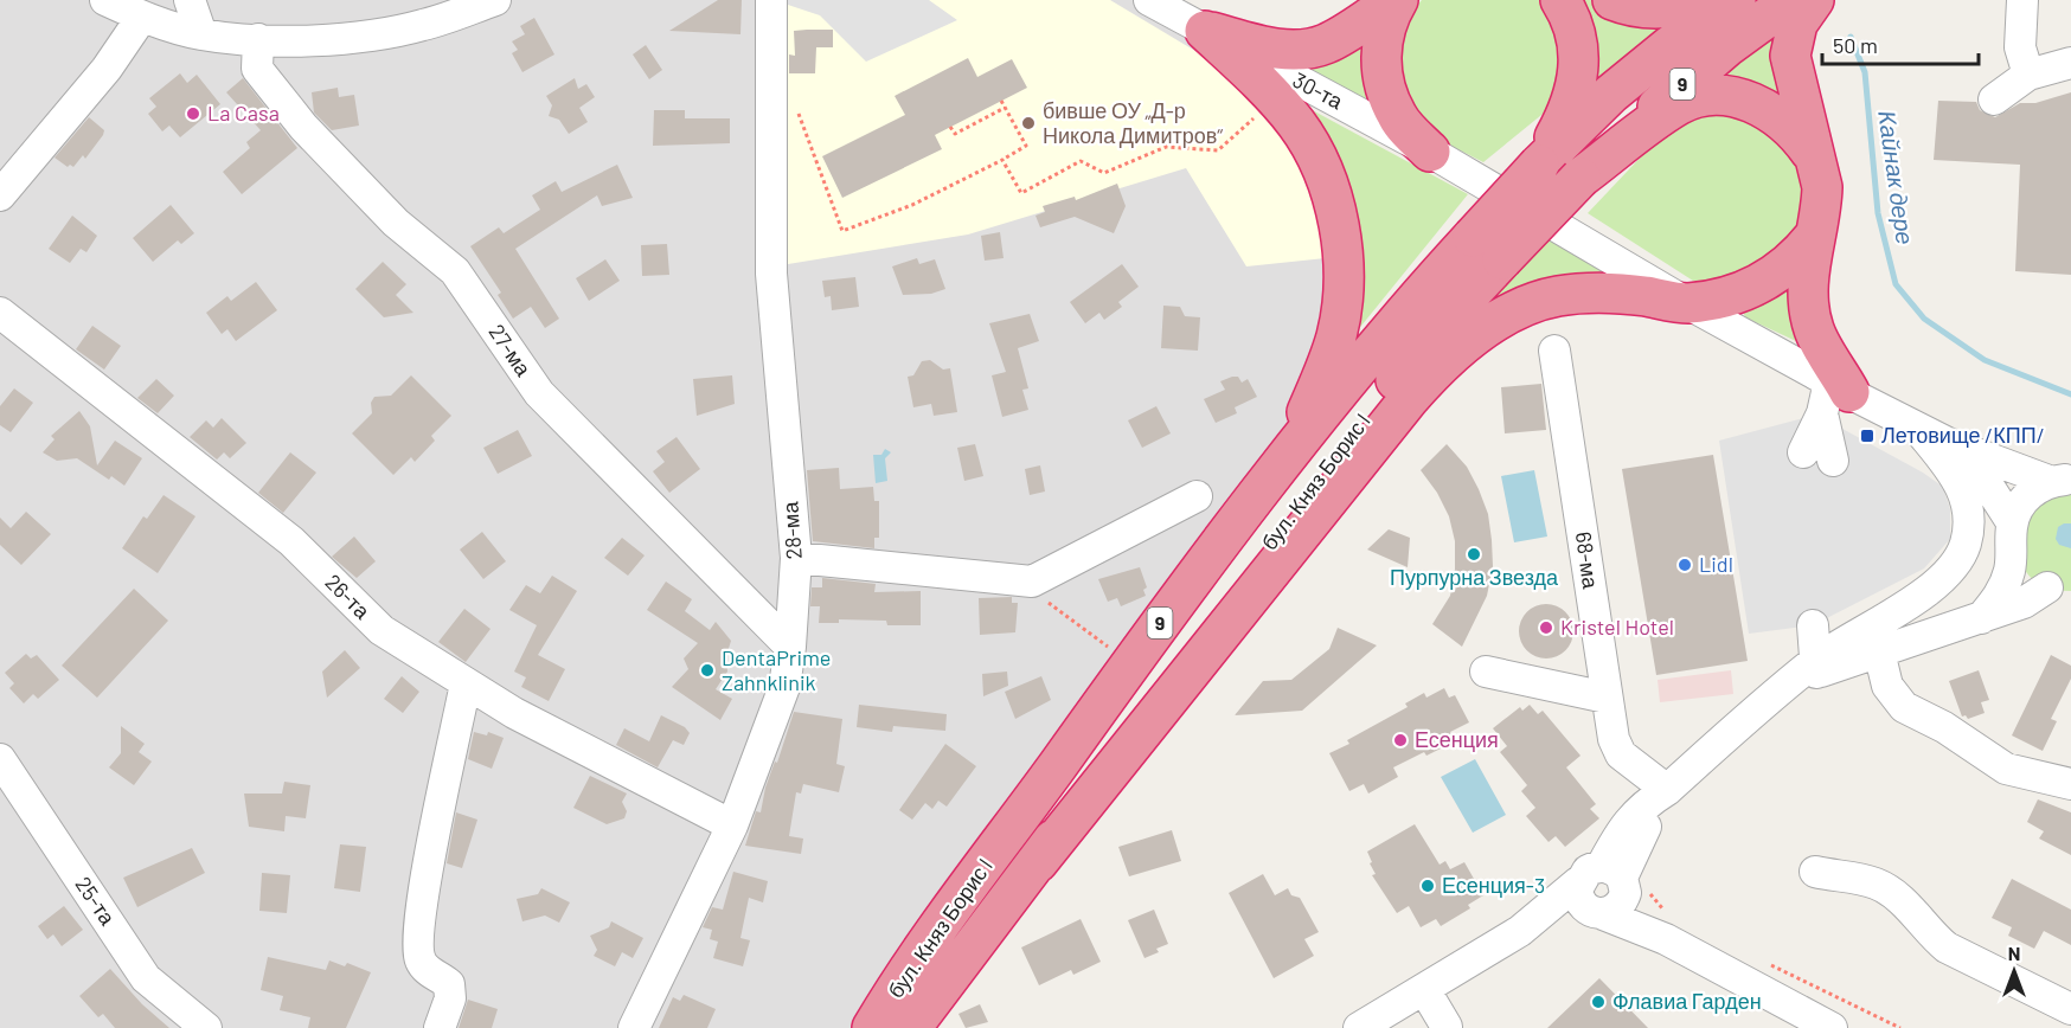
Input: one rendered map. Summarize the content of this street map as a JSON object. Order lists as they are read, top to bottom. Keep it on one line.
{"streets":{"highway":["9","бул. Княз Борис I"],"street":["30-та","27-ма","28-ма","68-ма","26-та","25-та"]},"crossings":[["27-ма","28-ма"],["28-ма","26-та"]],"water":["Кайнак дере"],"places":{"other":["La Casa","бивше ОУ „Д-р Никола Димитров“","Пурпурна Звезда","Lidl","Kristel Hotel","DentaPrime Zahnklinik","Есенция","Есенция-3","Флавиа Гарден"],"transit":["Летовище /КПП/"]},"scale_bar":"50 m","north":"top"}
